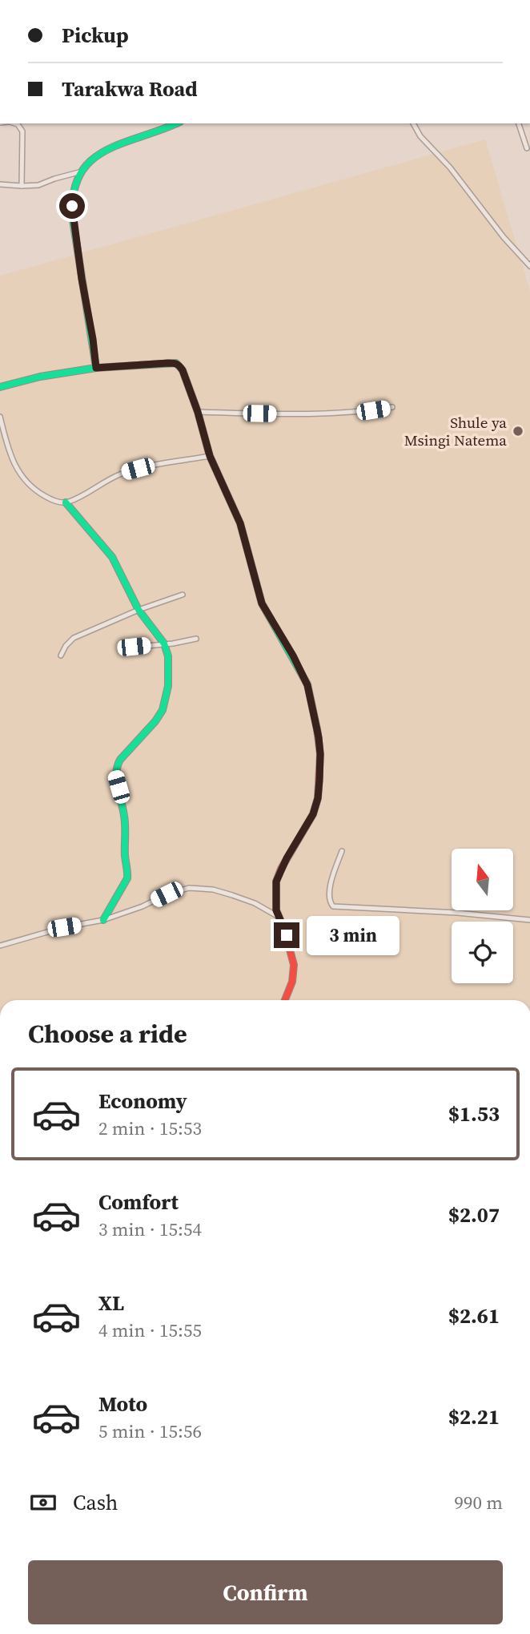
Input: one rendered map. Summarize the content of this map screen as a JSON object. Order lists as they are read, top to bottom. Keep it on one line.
{"places":["Shule ya Msingi Natema"],"north":"top","page":{"banner":["Pickup","Tarakwa Road"],"bubble":"3 min","heading":"Choose a ride","list":[{"name":"Economy","note":"2 min · 15:53","value":"$1.53"},{"name":"Comfort","note":"3 min · 15:54","value":"$2.07"},{"name":"XL","note":"4 min · 15:55","value":"$2.61"},{"name":"Moto","note":"5 min · 15:56","value":"$2.21"}],"pay":["Cash","990 m"],"buttons":"Confirm"}}
